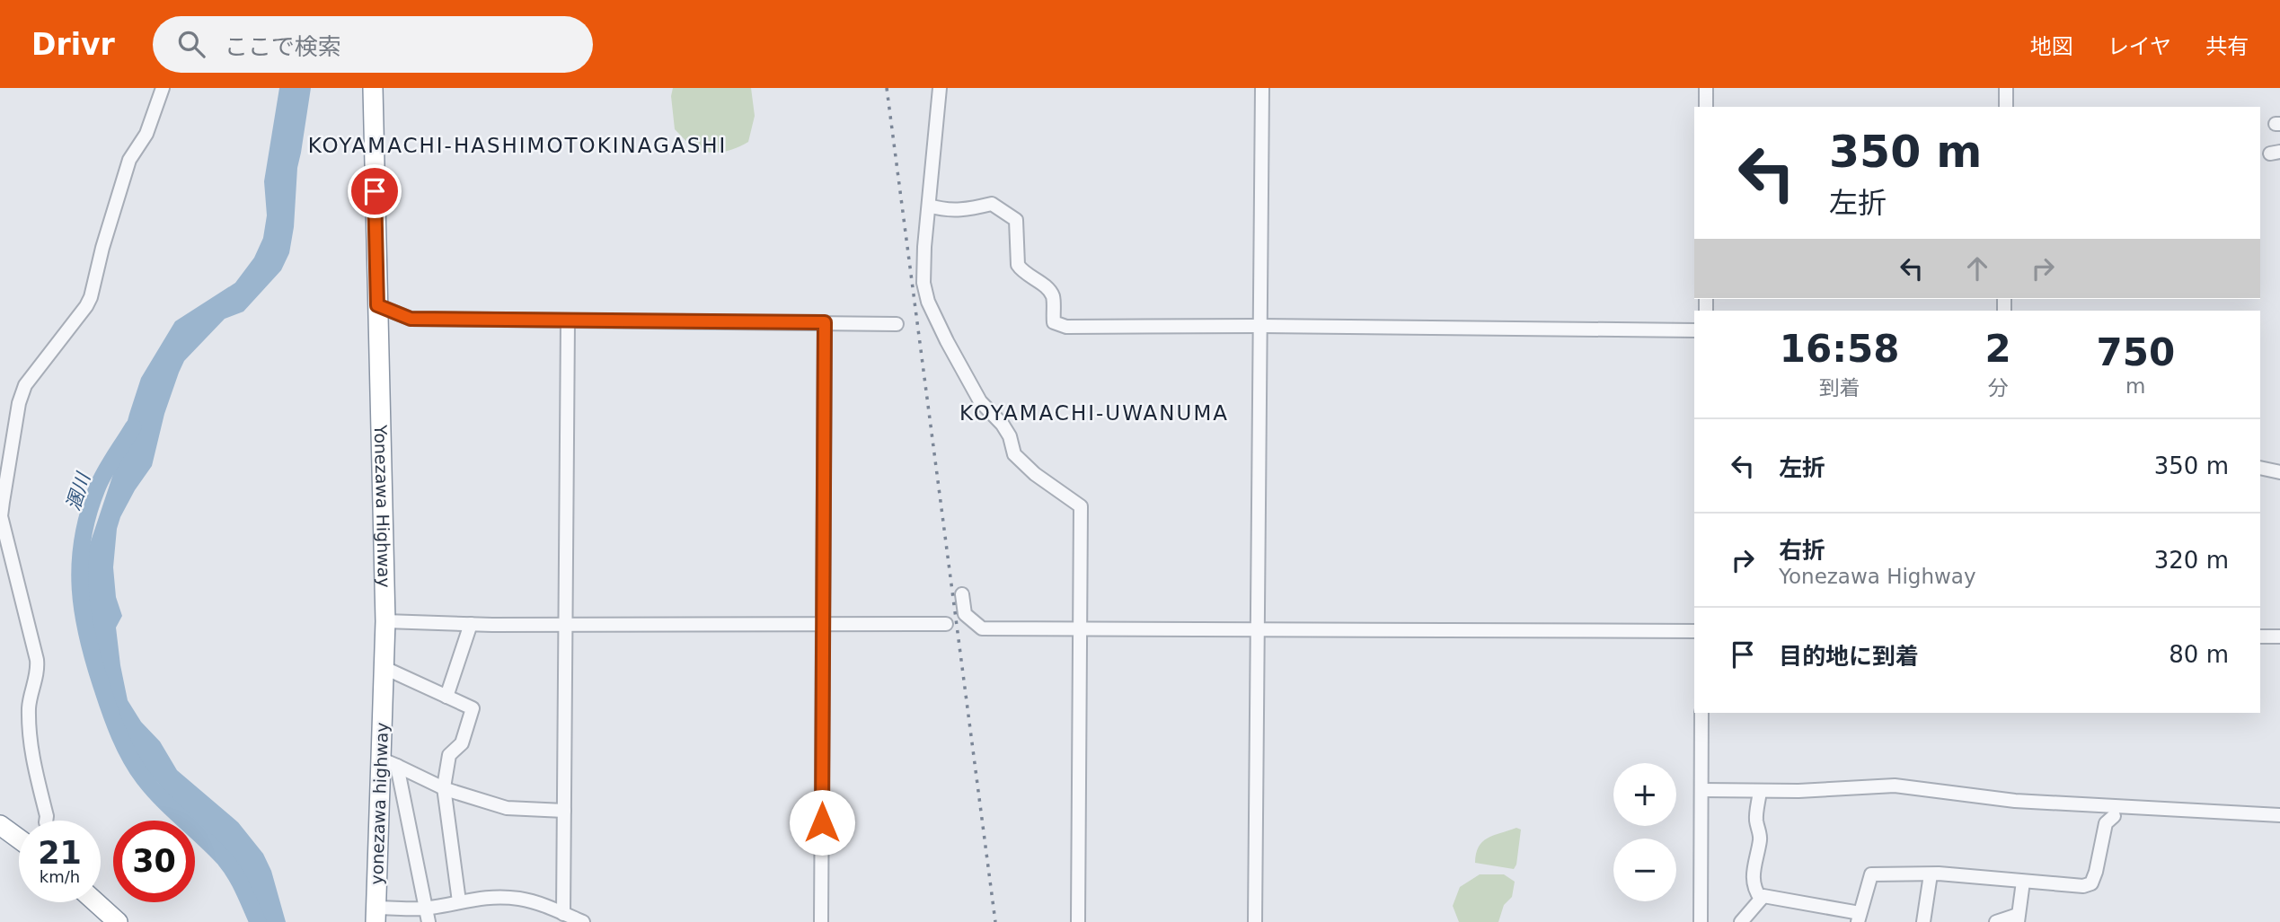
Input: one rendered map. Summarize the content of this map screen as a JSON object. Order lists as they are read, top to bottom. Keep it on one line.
{"streets":{"highway":["Yonezawa Highway","yonezawa highway"]},"crossings":[["Yonezawa Highway","yonezawa highway"]],"districts":["KOYAMACHI-HASHIMOTOKINAGASHI","KOYAMACHI-UWANUMA"],"water":["溷川"],"page":{"header":"Drivr","search":"ここで検索","nav":["地図","レイヤ","共有"],"turn":["350 m","左折"],"eta":["16:58","到着","2","分","750","m"],"list":[{"name":"左折","value":"350 m"},{"name":"右折","note":"Yonezawa Highway","value":"320 m"},{"name":"目的地に到着","value":"80 m"}],"map_buttons":["+","−"],"speed":"21 km/h","limit":"30"}}
